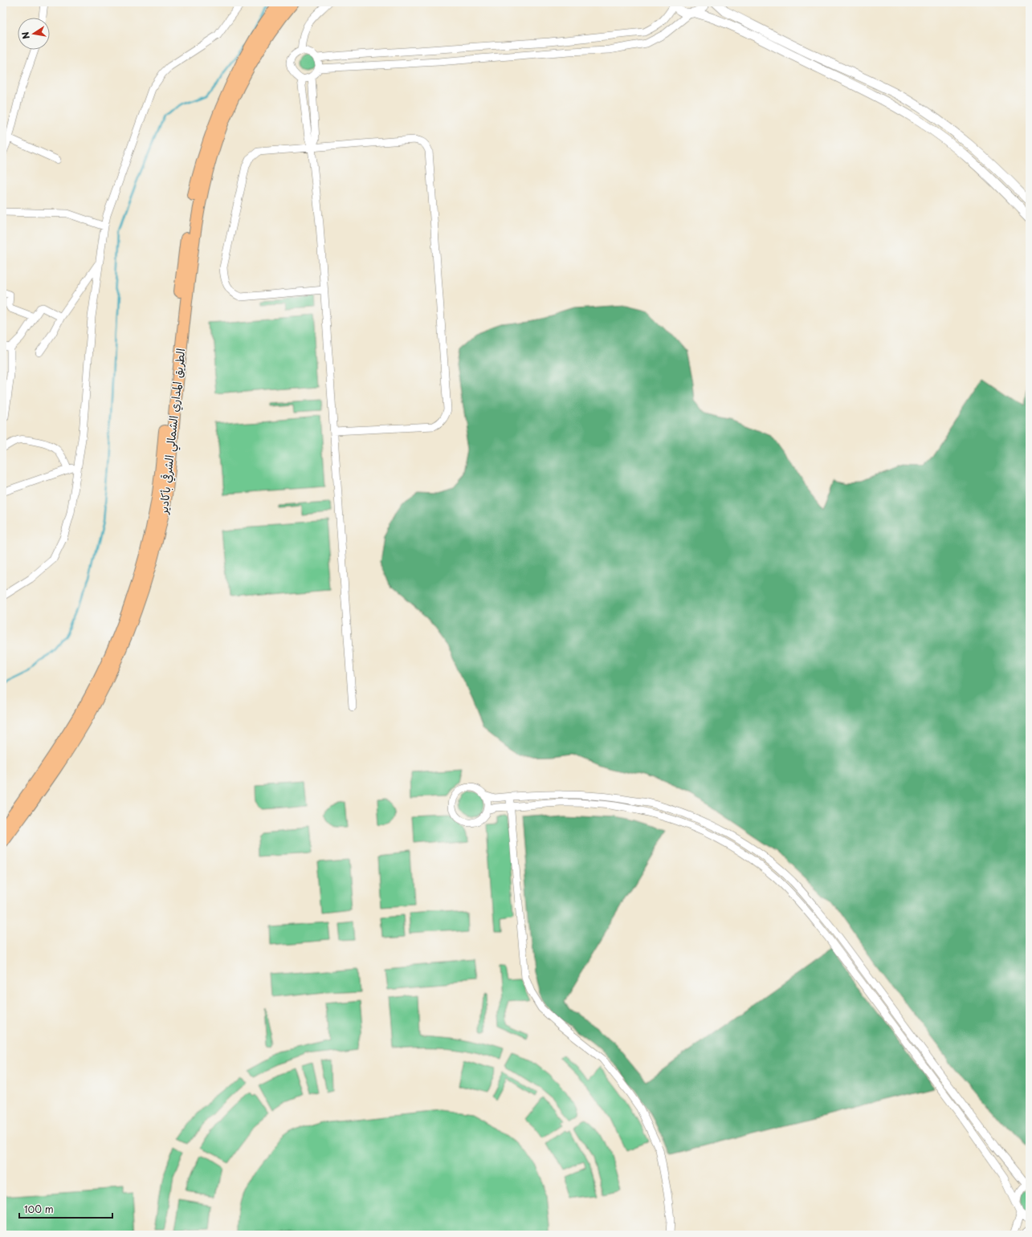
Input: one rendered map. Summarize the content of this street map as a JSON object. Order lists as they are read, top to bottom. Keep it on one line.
{"streets":{"highway":["الطريق المداري الشمالي الشرقي بأكادير"]},"scale_bar":"100 m","north":"left"}
